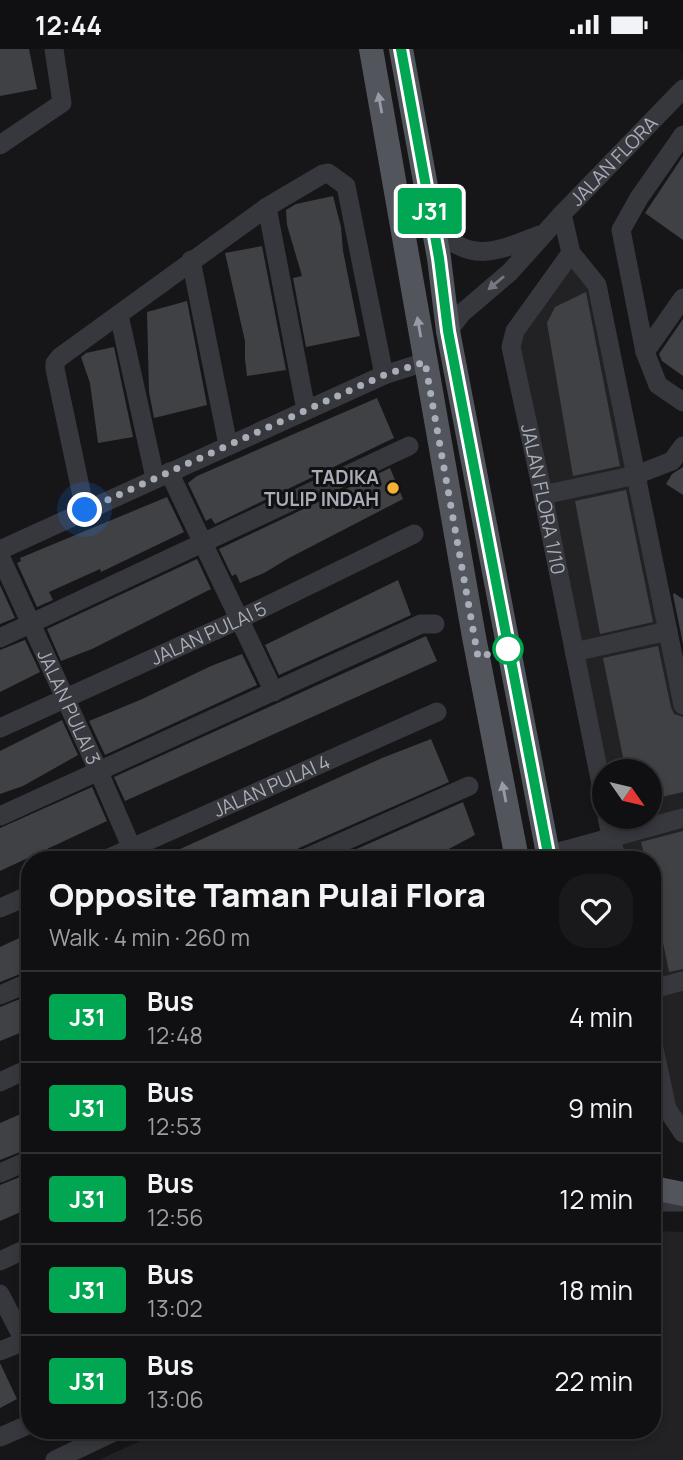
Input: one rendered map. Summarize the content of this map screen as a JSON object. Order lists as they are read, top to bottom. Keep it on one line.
{"streets":{"street":["JALAN FLORA","JALAN FLORA 1/10","JALAN PULAI 5","JALAN PULAI 3","JALAN PULAI 4"]},"crossings":[["JALAN PULAI 5","JALAN PULAI 3"]],"places":["TADIKA TULIP INDAH"],"lines":["bus line J31"],"north":"bottom right","page":{"status":"12:44","on_map":"J31","heading":["Opposite Taman Pulai Flora","Walk · 4 min · 260 m"],"list":[{"mark":"J31","name":"Bus","note":"12:48","value":"4 min"},{"mark":"J31","name":"Bus","note":"12:53","value":"9 min"},{"mark":"J31","name":"Bus","note":"12:56","value":"12 min"},{"mark":"J31","name":"Bus","note":"13:02","value":"18 min"},{"mark":"J31","name":"Bus","note":"13:06","value":"22 min"}]}}
